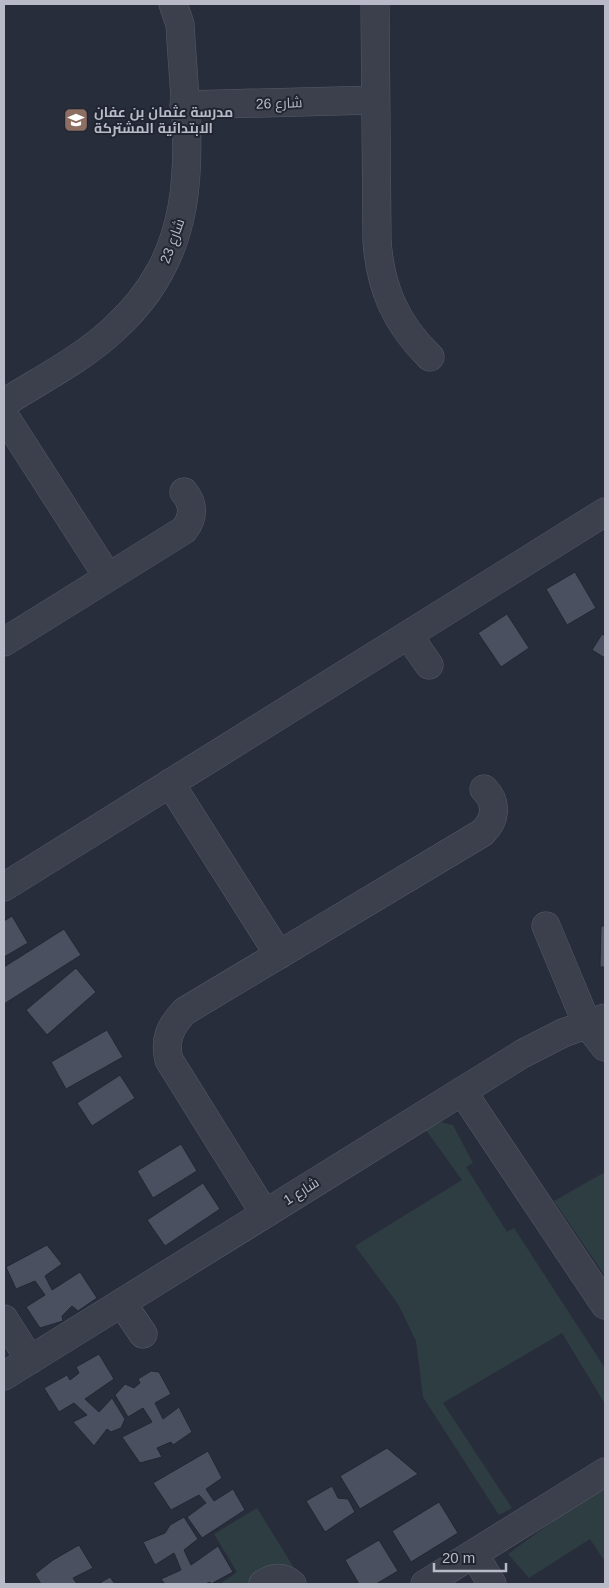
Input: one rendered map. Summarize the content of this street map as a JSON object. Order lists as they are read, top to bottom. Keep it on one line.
{"streets":{"street":["شارع 26","شارع 23","شارع 1"]},"crossings":[["شارع 26","شارع 23"]],"places":{"school or university":["مدرسة عثمان بن عفان الابتدائية المشتركة"]},"scale_bar":"20 m"}
